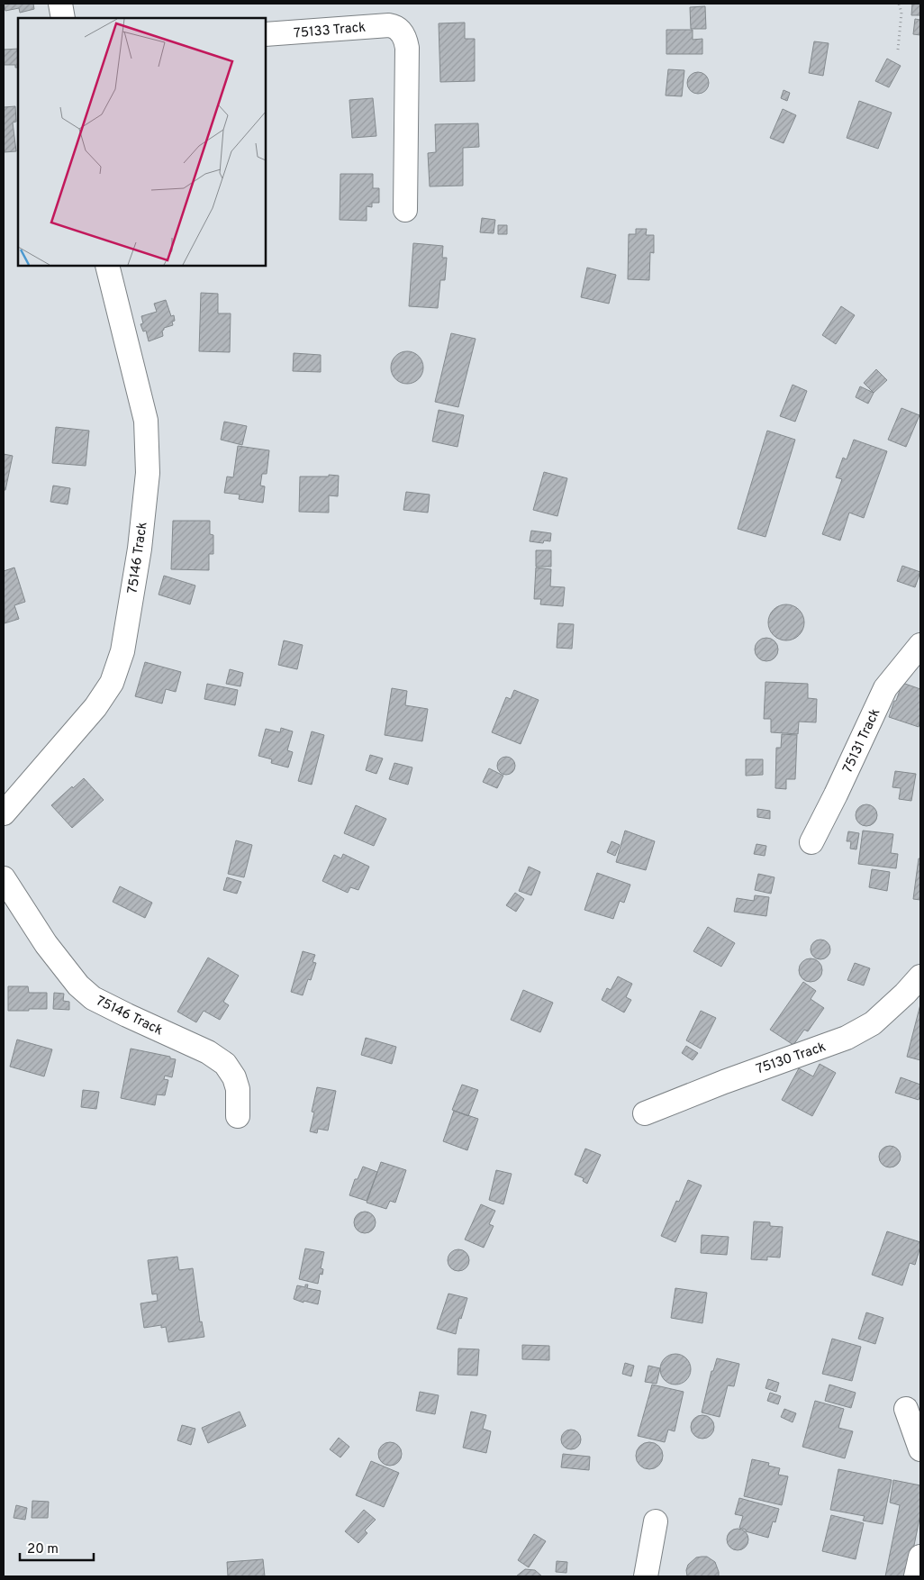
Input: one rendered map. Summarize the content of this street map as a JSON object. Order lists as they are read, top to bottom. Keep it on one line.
{"streets":{"street":["75133 Track","75146 Track","75131 Track","75130 Track"]},"scale_bar":"20 m"}
